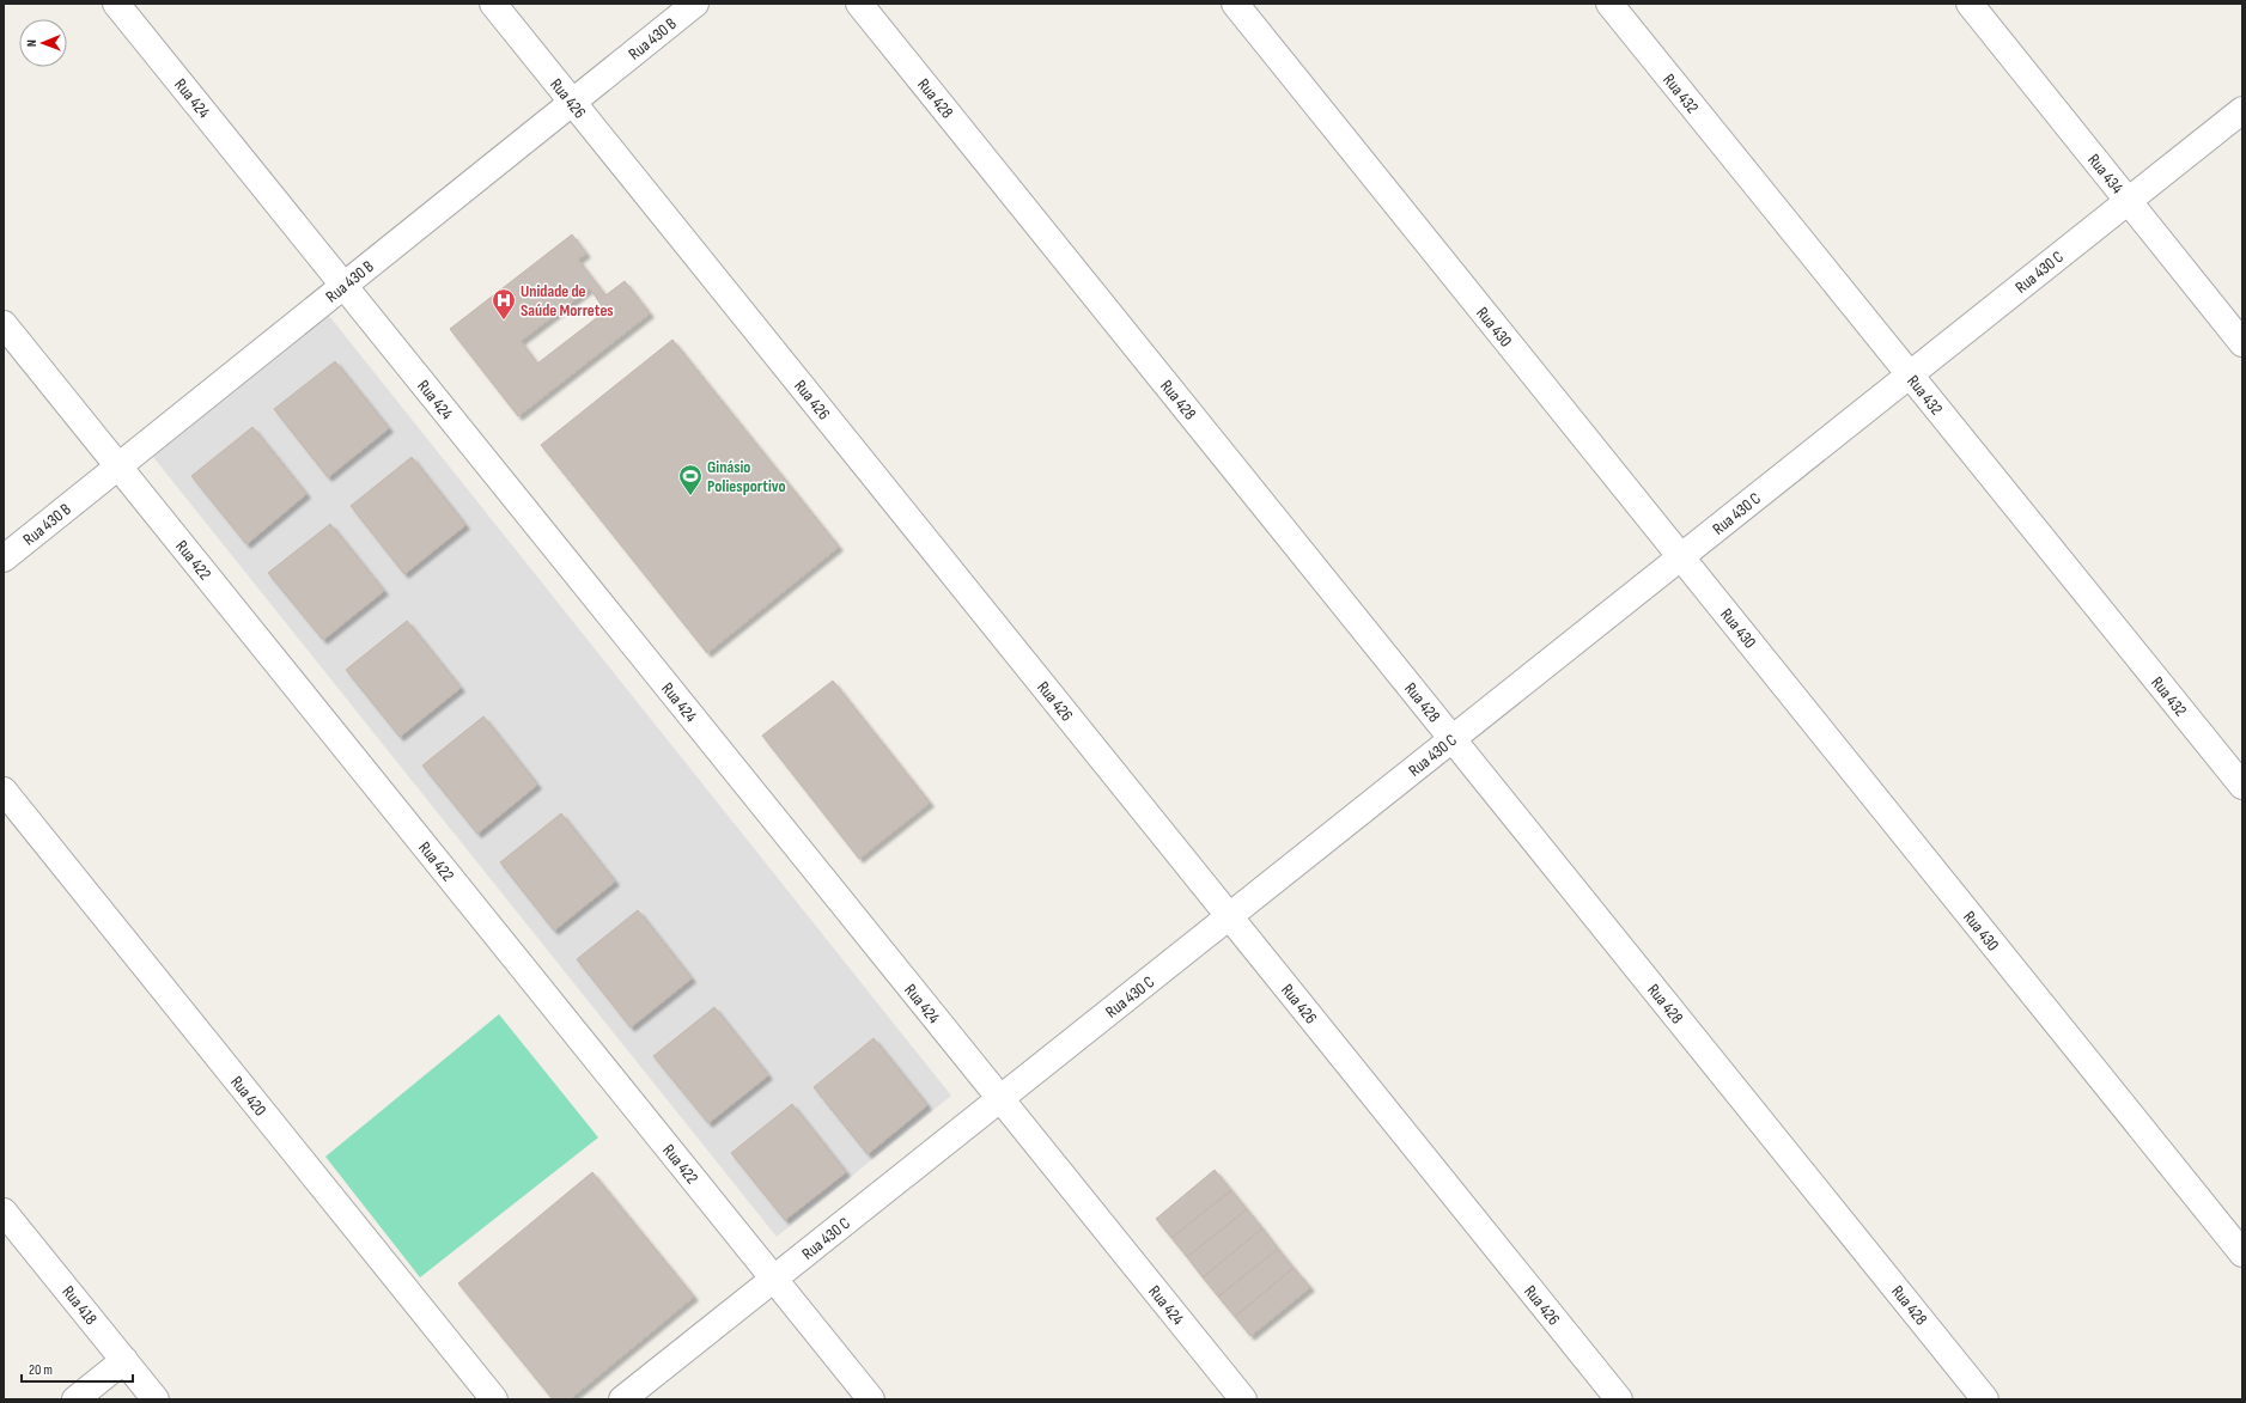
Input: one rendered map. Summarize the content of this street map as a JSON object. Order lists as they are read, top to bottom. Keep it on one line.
{"streets":{"street":["Rua 430 B","Rua 432","Rua 424","Rua 426","Rua 428","Rua 434","Rua 430 C","Rua 430","Rua 422","Rua 420","Rua 418"]},"crossings":[["Rua 430 B","Rua 424"],["Rua 430 B","Rua 426"],["Rua 430 B","Rua 422"],["Rua 432","Rua 430 C"],["Rua 424","Rua 430 C"],["Rua 426","Rua 430 C"],["Rua 428","Rua 430 C"],["Rua 434","Rua 430 C"],["Rua 430 C","Rua 430"],["Rua 430 C","Rua 422"]],"places":{"hospital":["Unidade de Saúde Morretes"],"sports":["Ginásio Poliesportivo"]},"scale_bar":"20 m","north":"left"}
